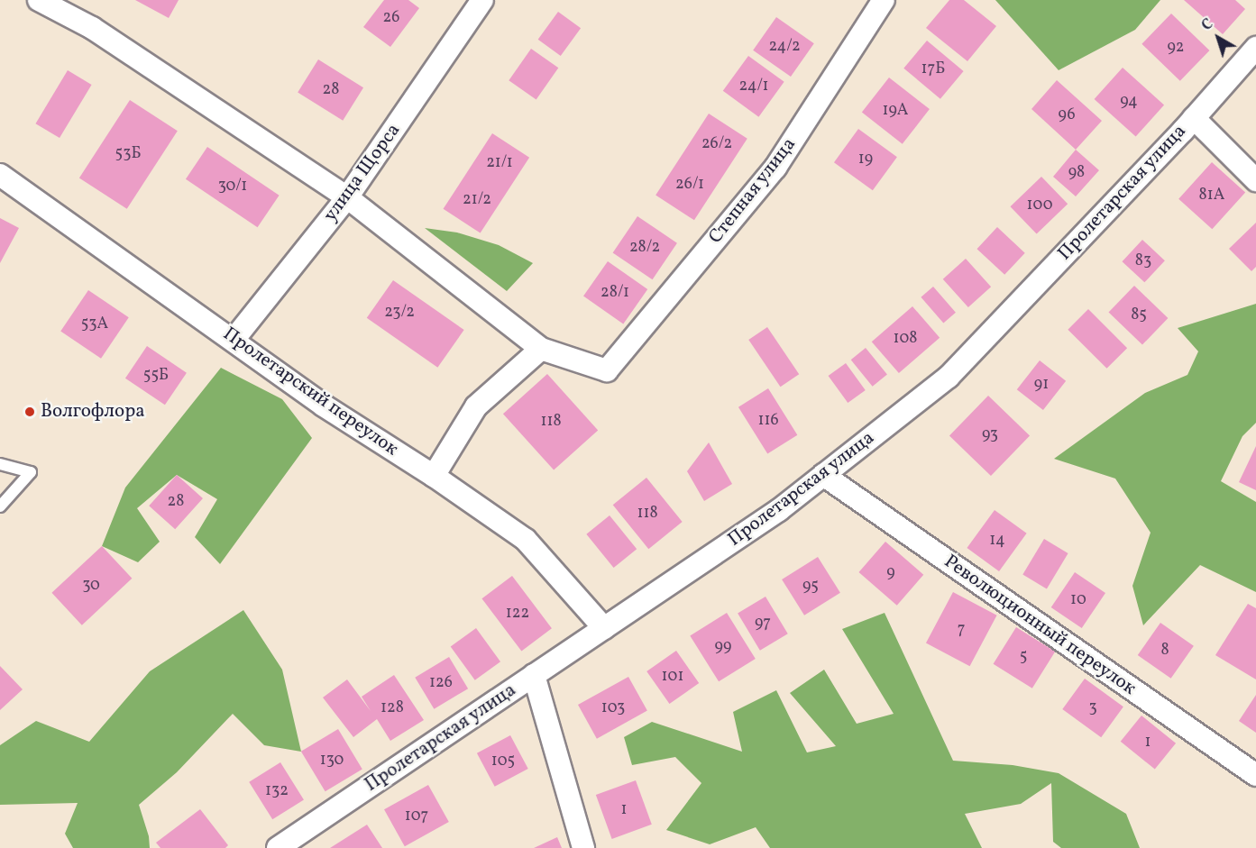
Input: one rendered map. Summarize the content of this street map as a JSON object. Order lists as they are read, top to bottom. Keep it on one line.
{"streets":{"street":["улица Щорса","Степная улица","Пролетарская улица","Пролетарский переулок","Революционный переулок"]},"crossings":[["улица Щорса","Пролетарский переулок"],["Пролетарская улица","Пролетарский переулок"],["Пролетарская улица","Революционный переулок"]],"places":["Волгофлора"],"house_numbers":["26","24/2","92","17Б","24/1","28","94","19А","96","26/2","53Б","19","21/1","98","26/1","30/1","81А","21/2","100","28/2","83","28/1","23/2","85","53А","108","55Б","91","116","118","93","28","118","14","9","30","95","10","122","97","7","99","8","5","101","126","128","103","3","1","130","105","132","1","107"],"north":"top left"}
